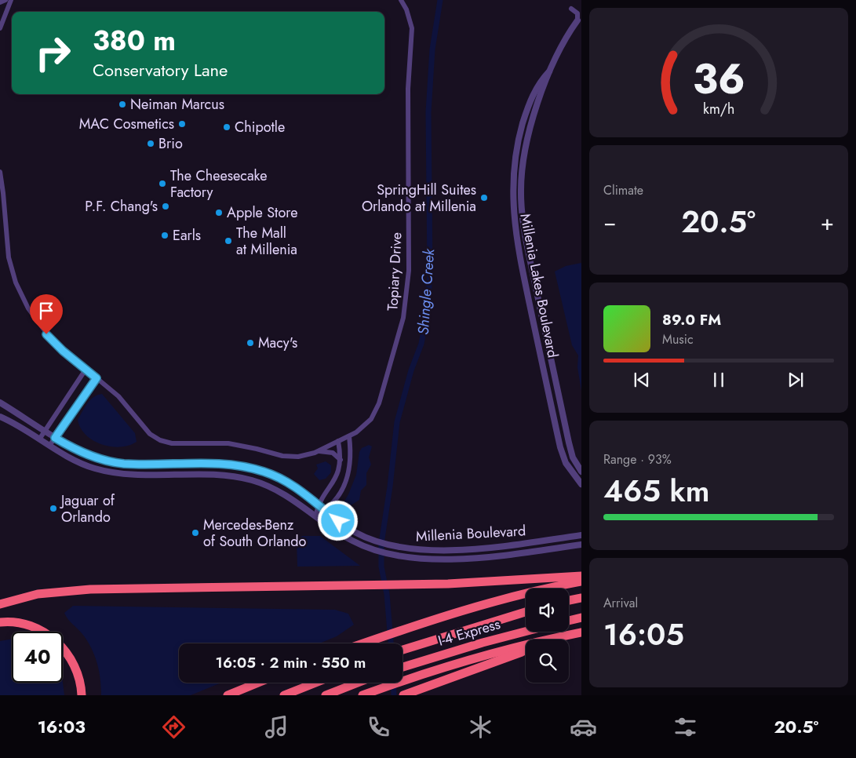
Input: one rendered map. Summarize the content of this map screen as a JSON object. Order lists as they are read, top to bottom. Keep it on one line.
{"streets":{"highway":["I-4 Express"],"street":["Topiary Drive","Millenia Lakes Boulevard","Millenia Boulevard"]},"water":["Shingle Creek"],"places":["Neiman Marcus","MAC Cosmetics","Chipotle","Brio","The Cheesecake Factory","SpringHill Suites Orlando at Millenia","P.F. Chang's","Apple Store","Earls","The Mall at Millenia","Macy's","Jaguar of Orlando","Mercedes-Benz of South Orlando"],"page":{"turn":["380 m","Conservatory Lane"],"tile":["Climate",["Range · 93%","465 km"],["Arrival","16:05"]],"heat":["−","20.5°","+"],"song":["89.0 FM","Music"],"limit":"40","trip":"16:05 · 2 min · 550 m","tabs":["16:03","20.5°"],"gauge":["36","km/h"]}}
